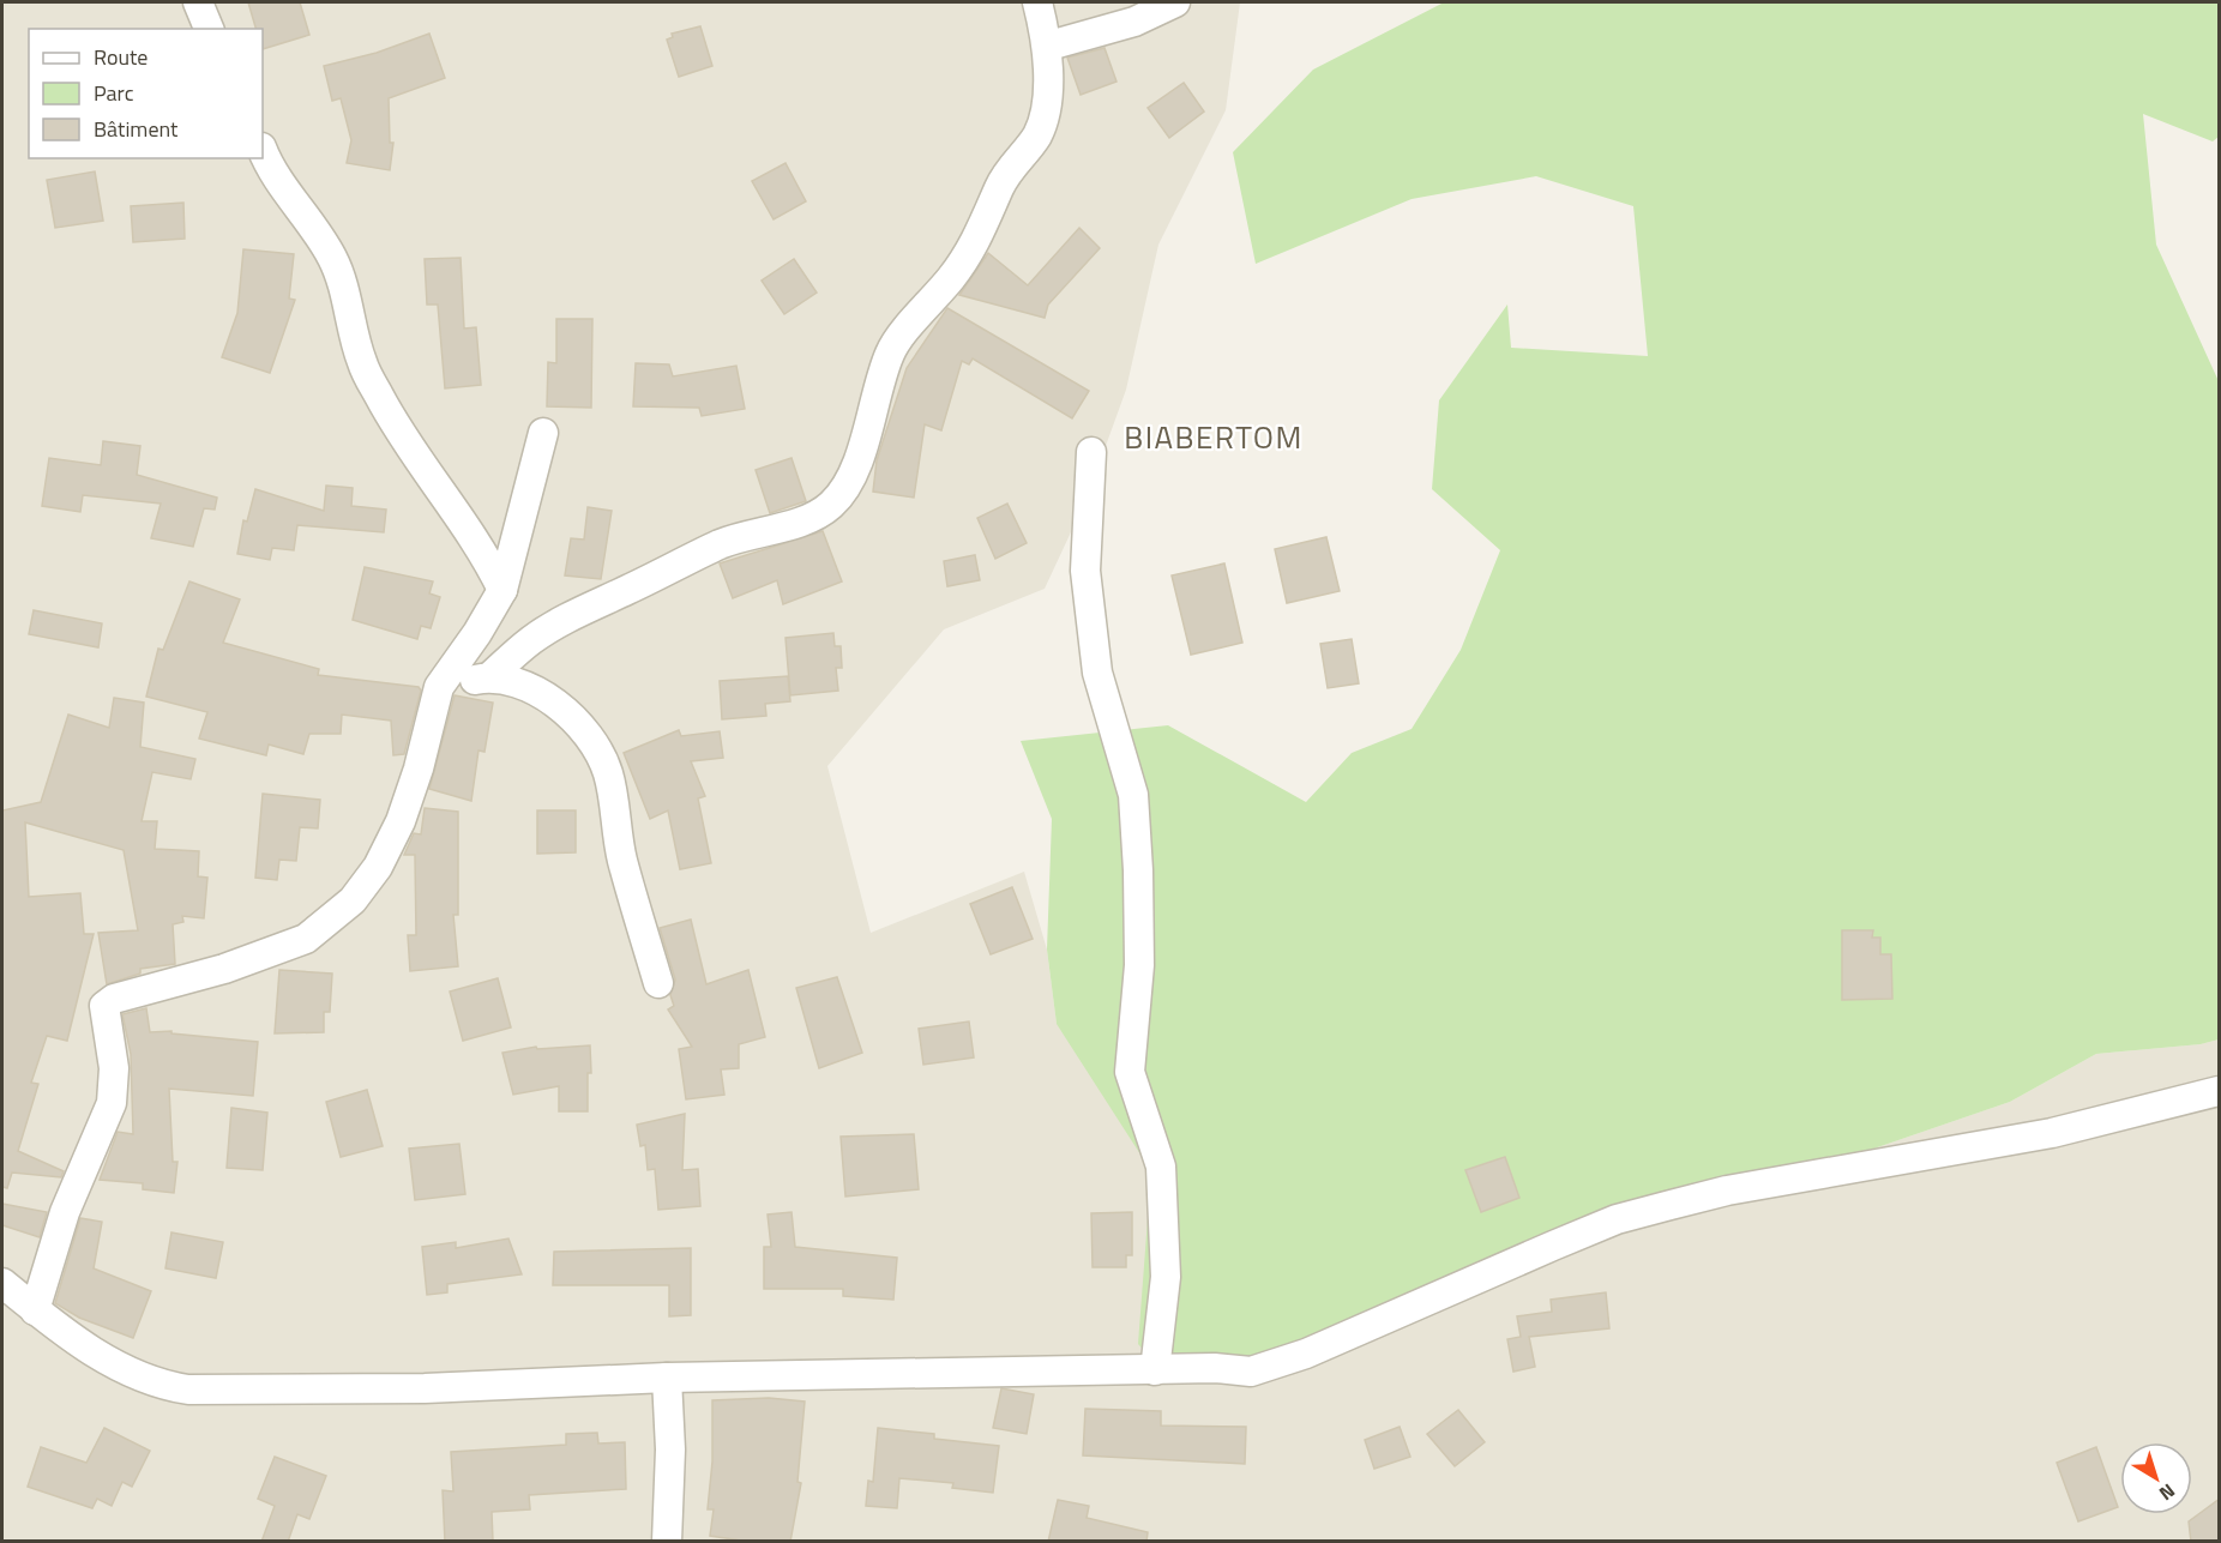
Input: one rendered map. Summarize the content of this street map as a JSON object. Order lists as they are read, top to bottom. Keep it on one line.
{"districts":["BIABERTOM"],"legend":["Route","Parc","Bâtiment"],"north":"bottom right"}
